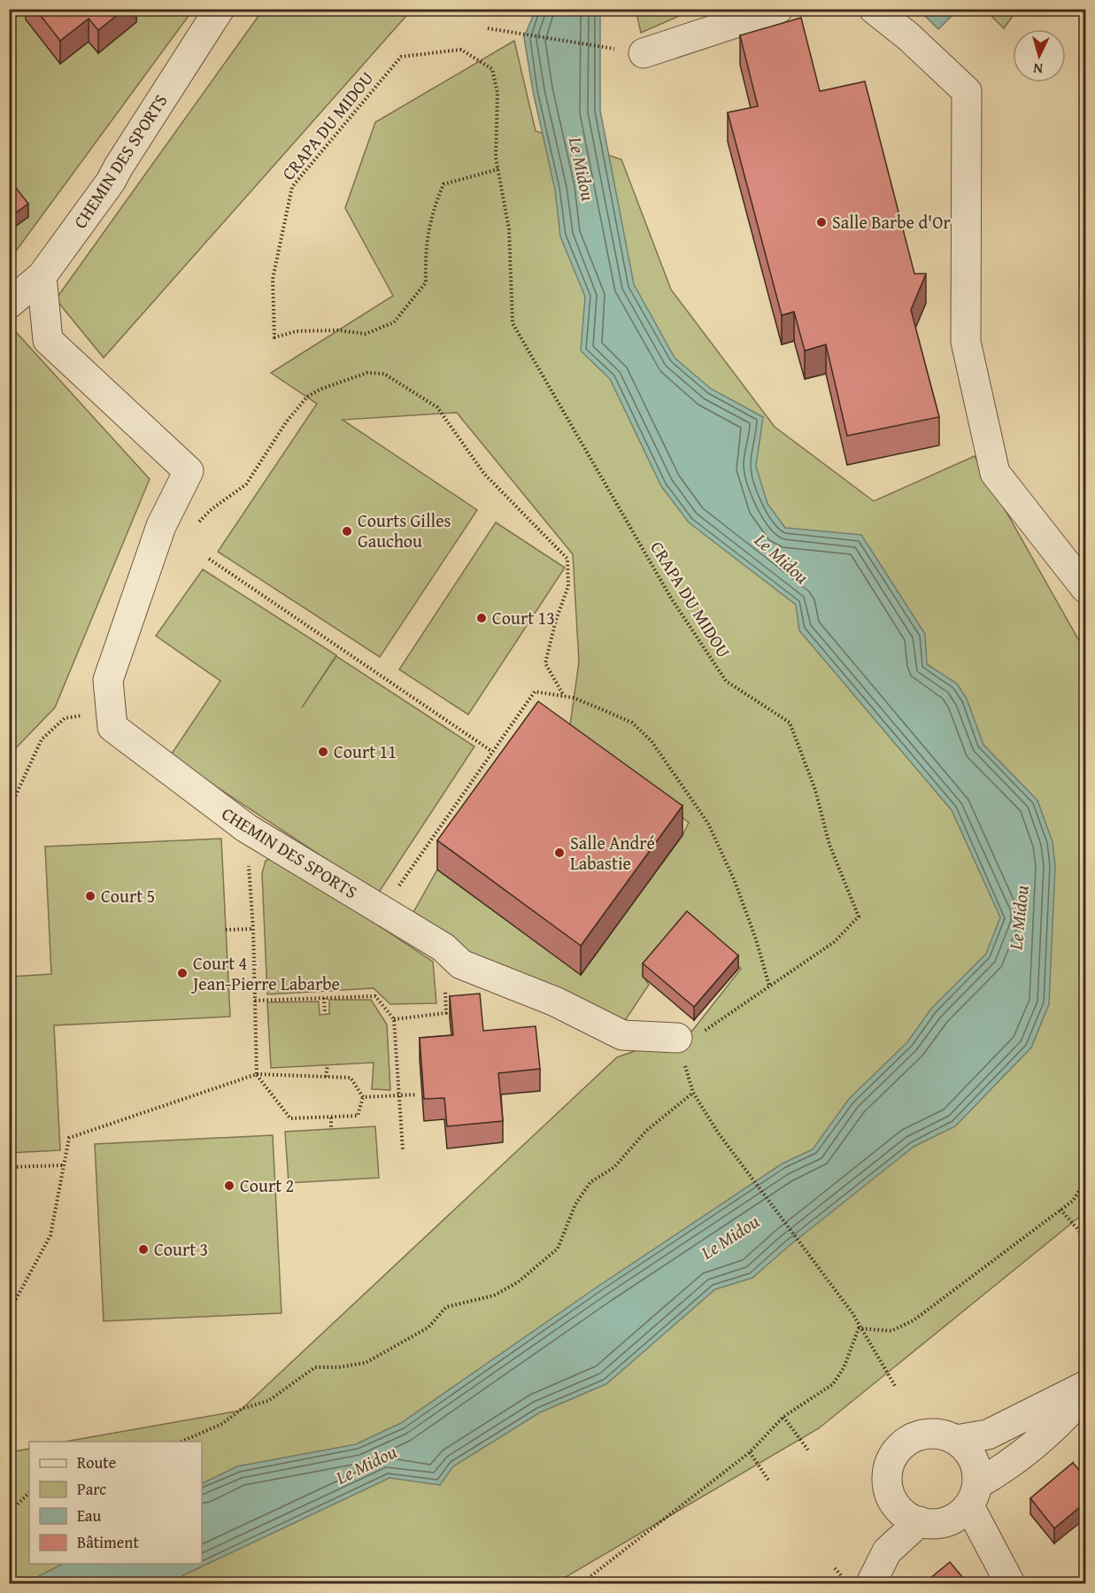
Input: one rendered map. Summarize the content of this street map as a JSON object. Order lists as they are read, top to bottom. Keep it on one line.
{"streets":{"street":["CHEMIN DES SPORTS"],"path":["CRAPA DU MIDOU"]},"crossings":[["CRAPA DU MIDOU","CHEMIN DES SPORTS"]],"water":["Le Midou"],"places":["Salle Barbe d'Or","Courts Gilles Gauchou","Court 13","Court 11","Salle André Labastie","Court 5","Court 4 - Jean-Pierre Labarbe","Court 2","Court 3"],"legend":["Route","Parc","Eau","Bâtiment"],"north":"bottom"}
